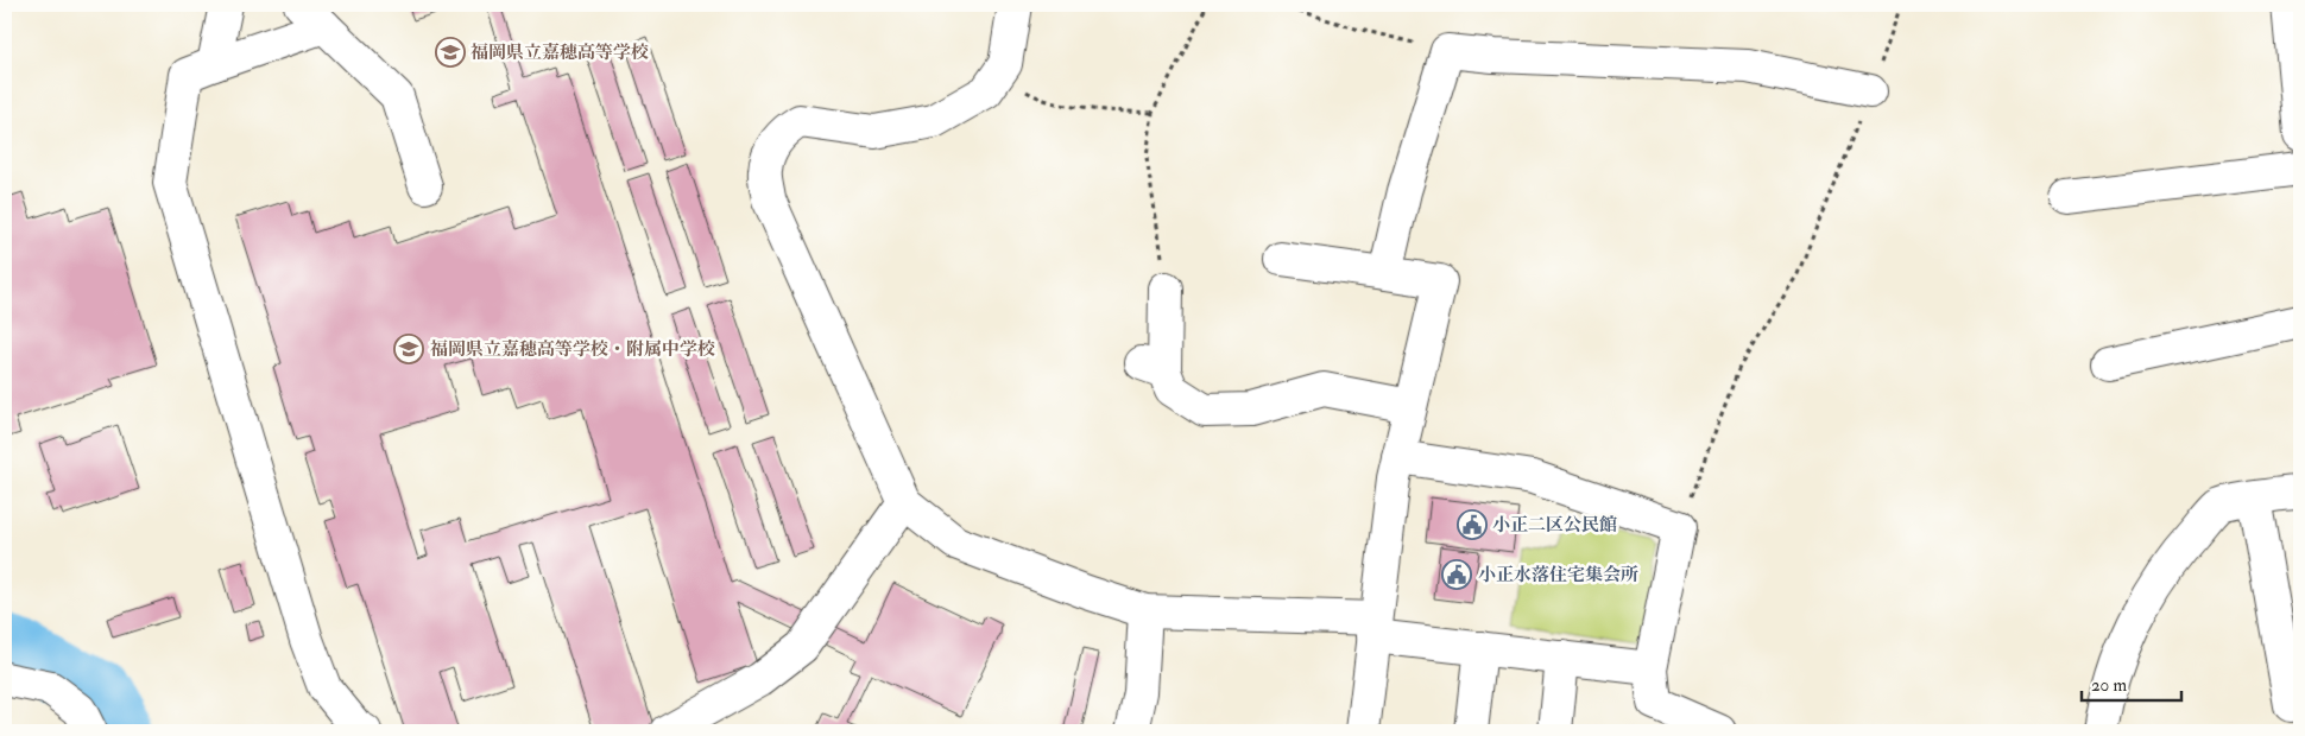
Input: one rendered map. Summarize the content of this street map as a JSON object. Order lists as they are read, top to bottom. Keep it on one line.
{"places":{"school or university":["福岡県立嘉穂高等学校","福岡県立嘉穂高等学校・附属中学校"],"public building":["小正二区公民館","小正水落住宅集会所"]},"scale_bar":"20 m"}
